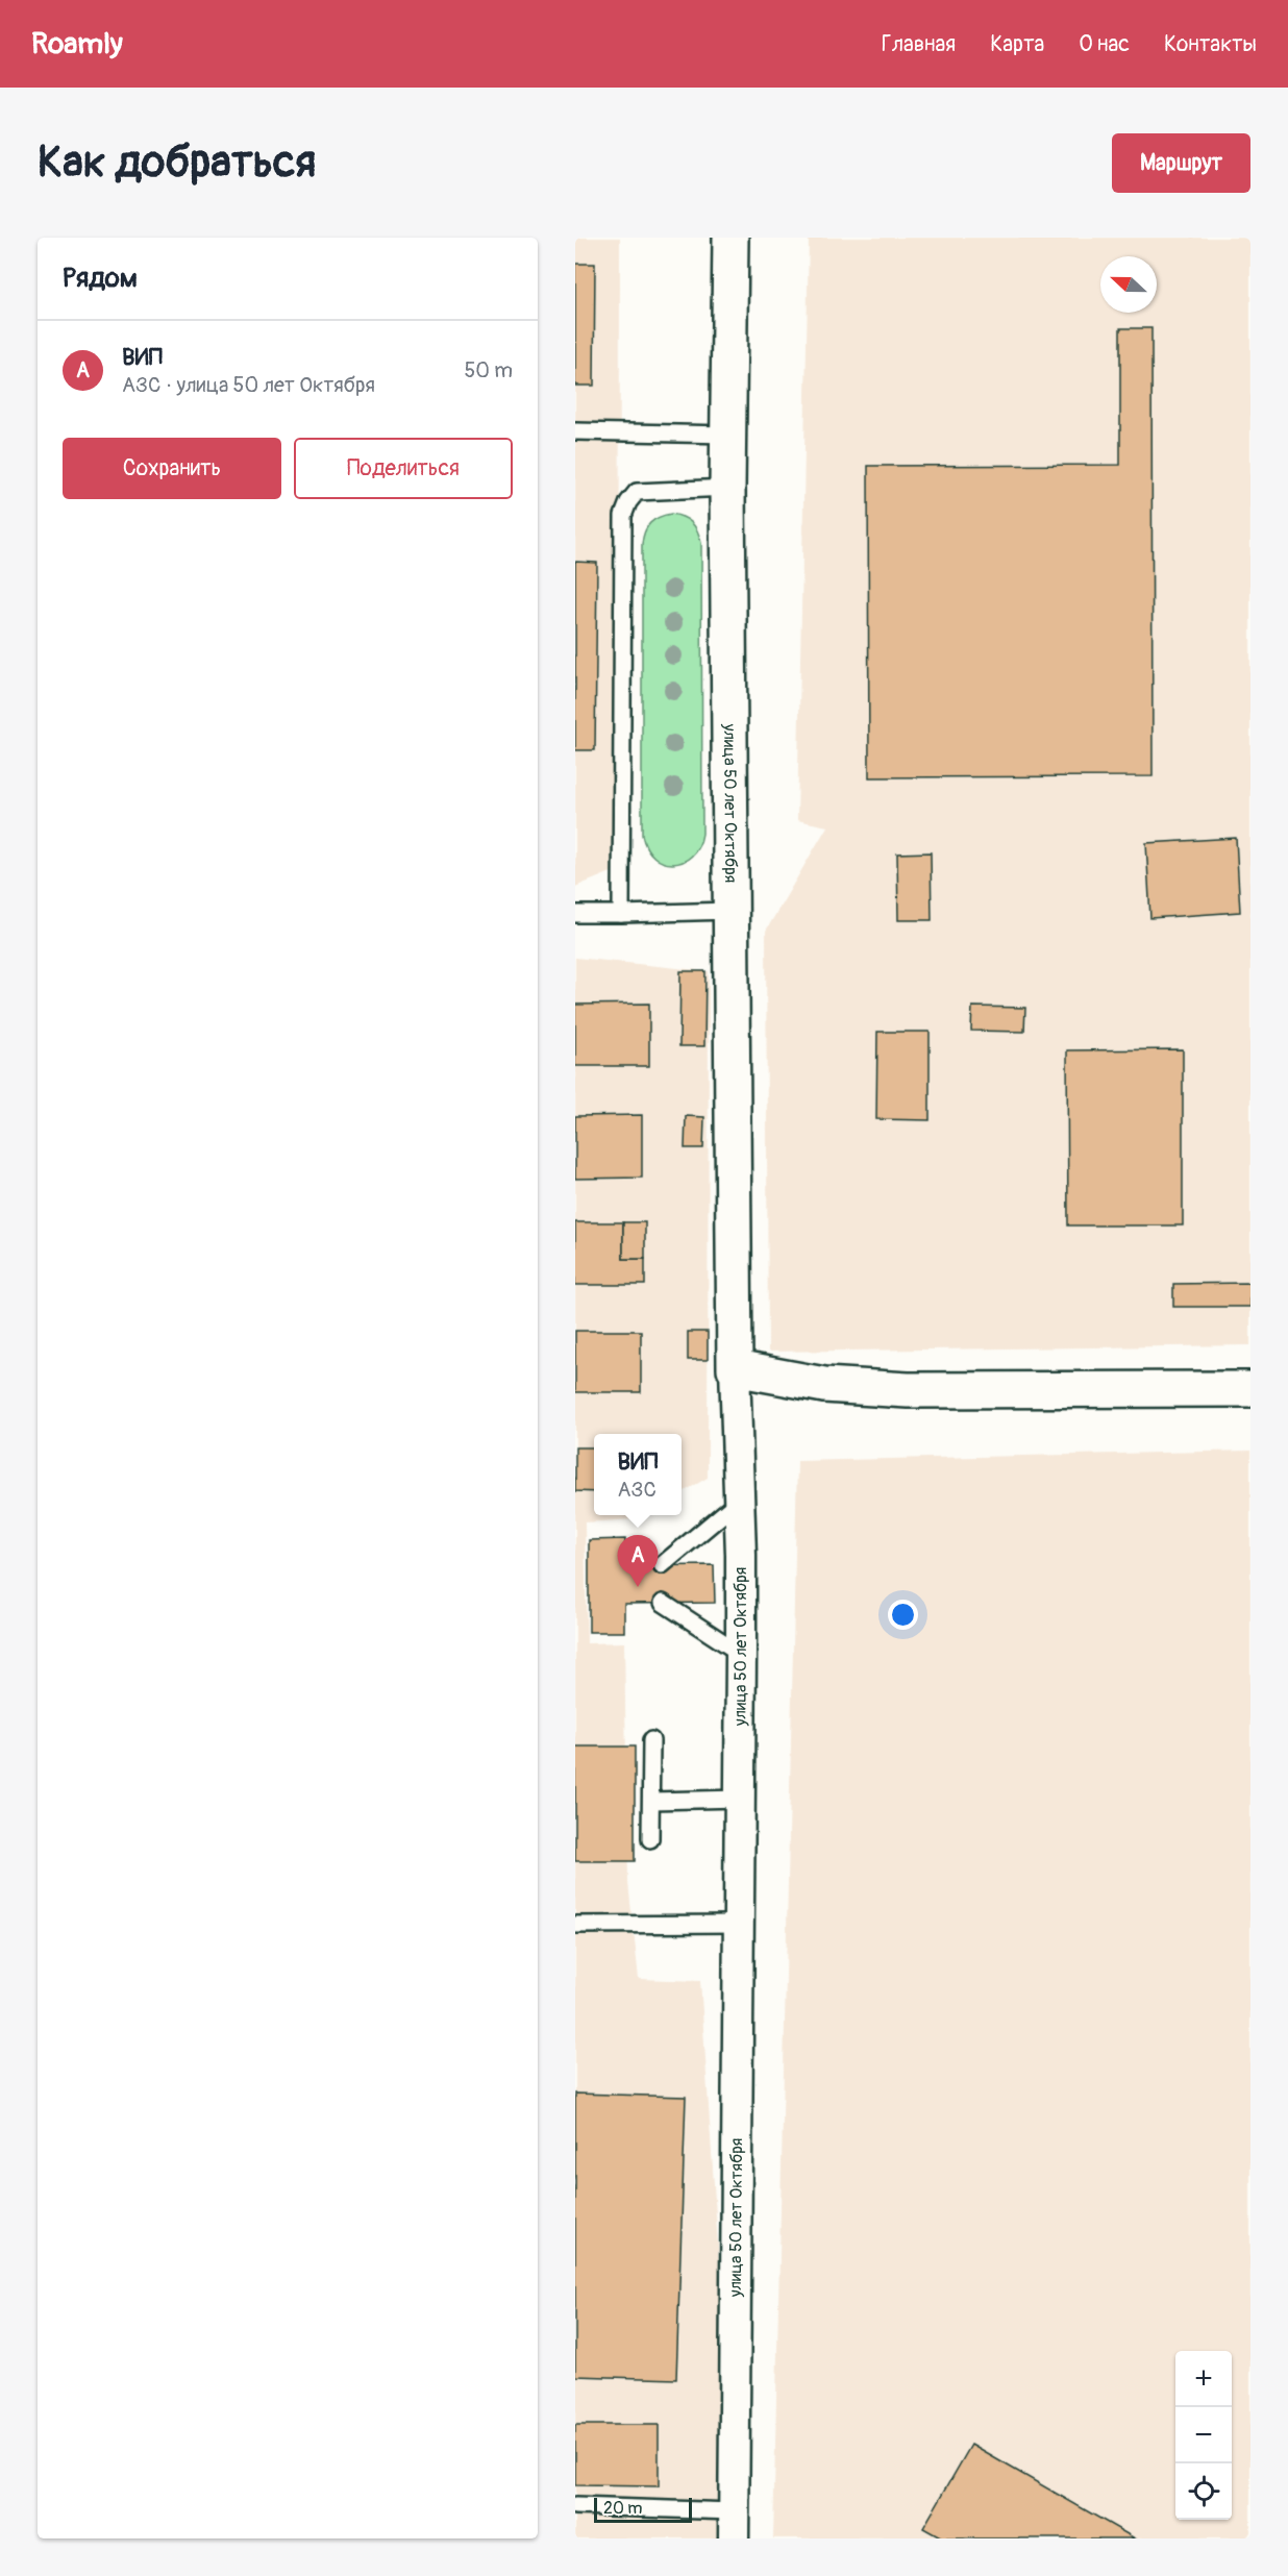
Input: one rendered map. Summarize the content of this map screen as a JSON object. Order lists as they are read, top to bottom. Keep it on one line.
{"streets":{"street":["улица 50 лет Октября"]},"scale_bar":"20 m","north":"left","page":{"header":"Roamly","nav":["Главная","Карта","О нас","Контакты"],"buttons":["Маршрут",["Сохранить","Поделиться"]],"title":"Как добраться","heading":"Рядом","list":[{"mark":"A","name":"ВИП","note":"АЗС · улица 50 лет Октября","value":"50 m"}],"popup":["ВИП","АЗС"],"pins":"A","map_buttons":["+","−"],"scale":"20 m"}}
